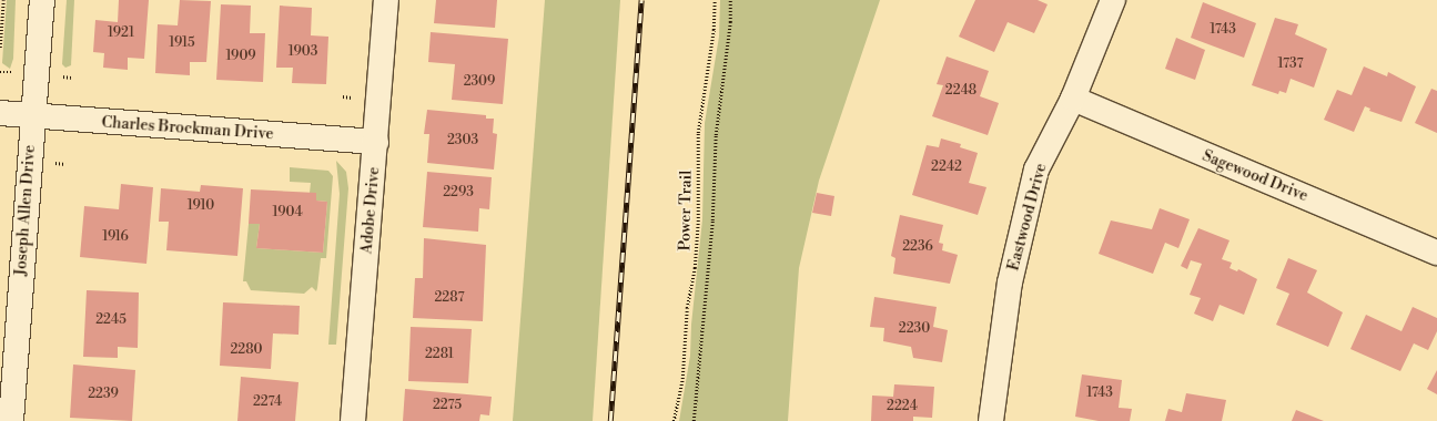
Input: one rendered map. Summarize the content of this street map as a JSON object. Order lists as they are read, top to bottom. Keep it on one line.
{"streets":{"street":["Charles Brockman Drive","Sagewood Drive","Joseph Allen Drive","Adobe Drive","Eastwood Drive"],"path":["Power Trail"]},"crossings":[["Charles Brockman Drive","Joseph Allen Drive"],["Charles Brockman Drive","Adobe Drive"],["Sagewood Drive","Eastwood Drive"]],"house_numbers":["1743","1921","1915","1903","1909","1737","2309","2248","2303","2242","2293","1910","1904","1916","2236","2287","2245","2230","2280","2281","1743","2239","2274","2275","2224"]}
